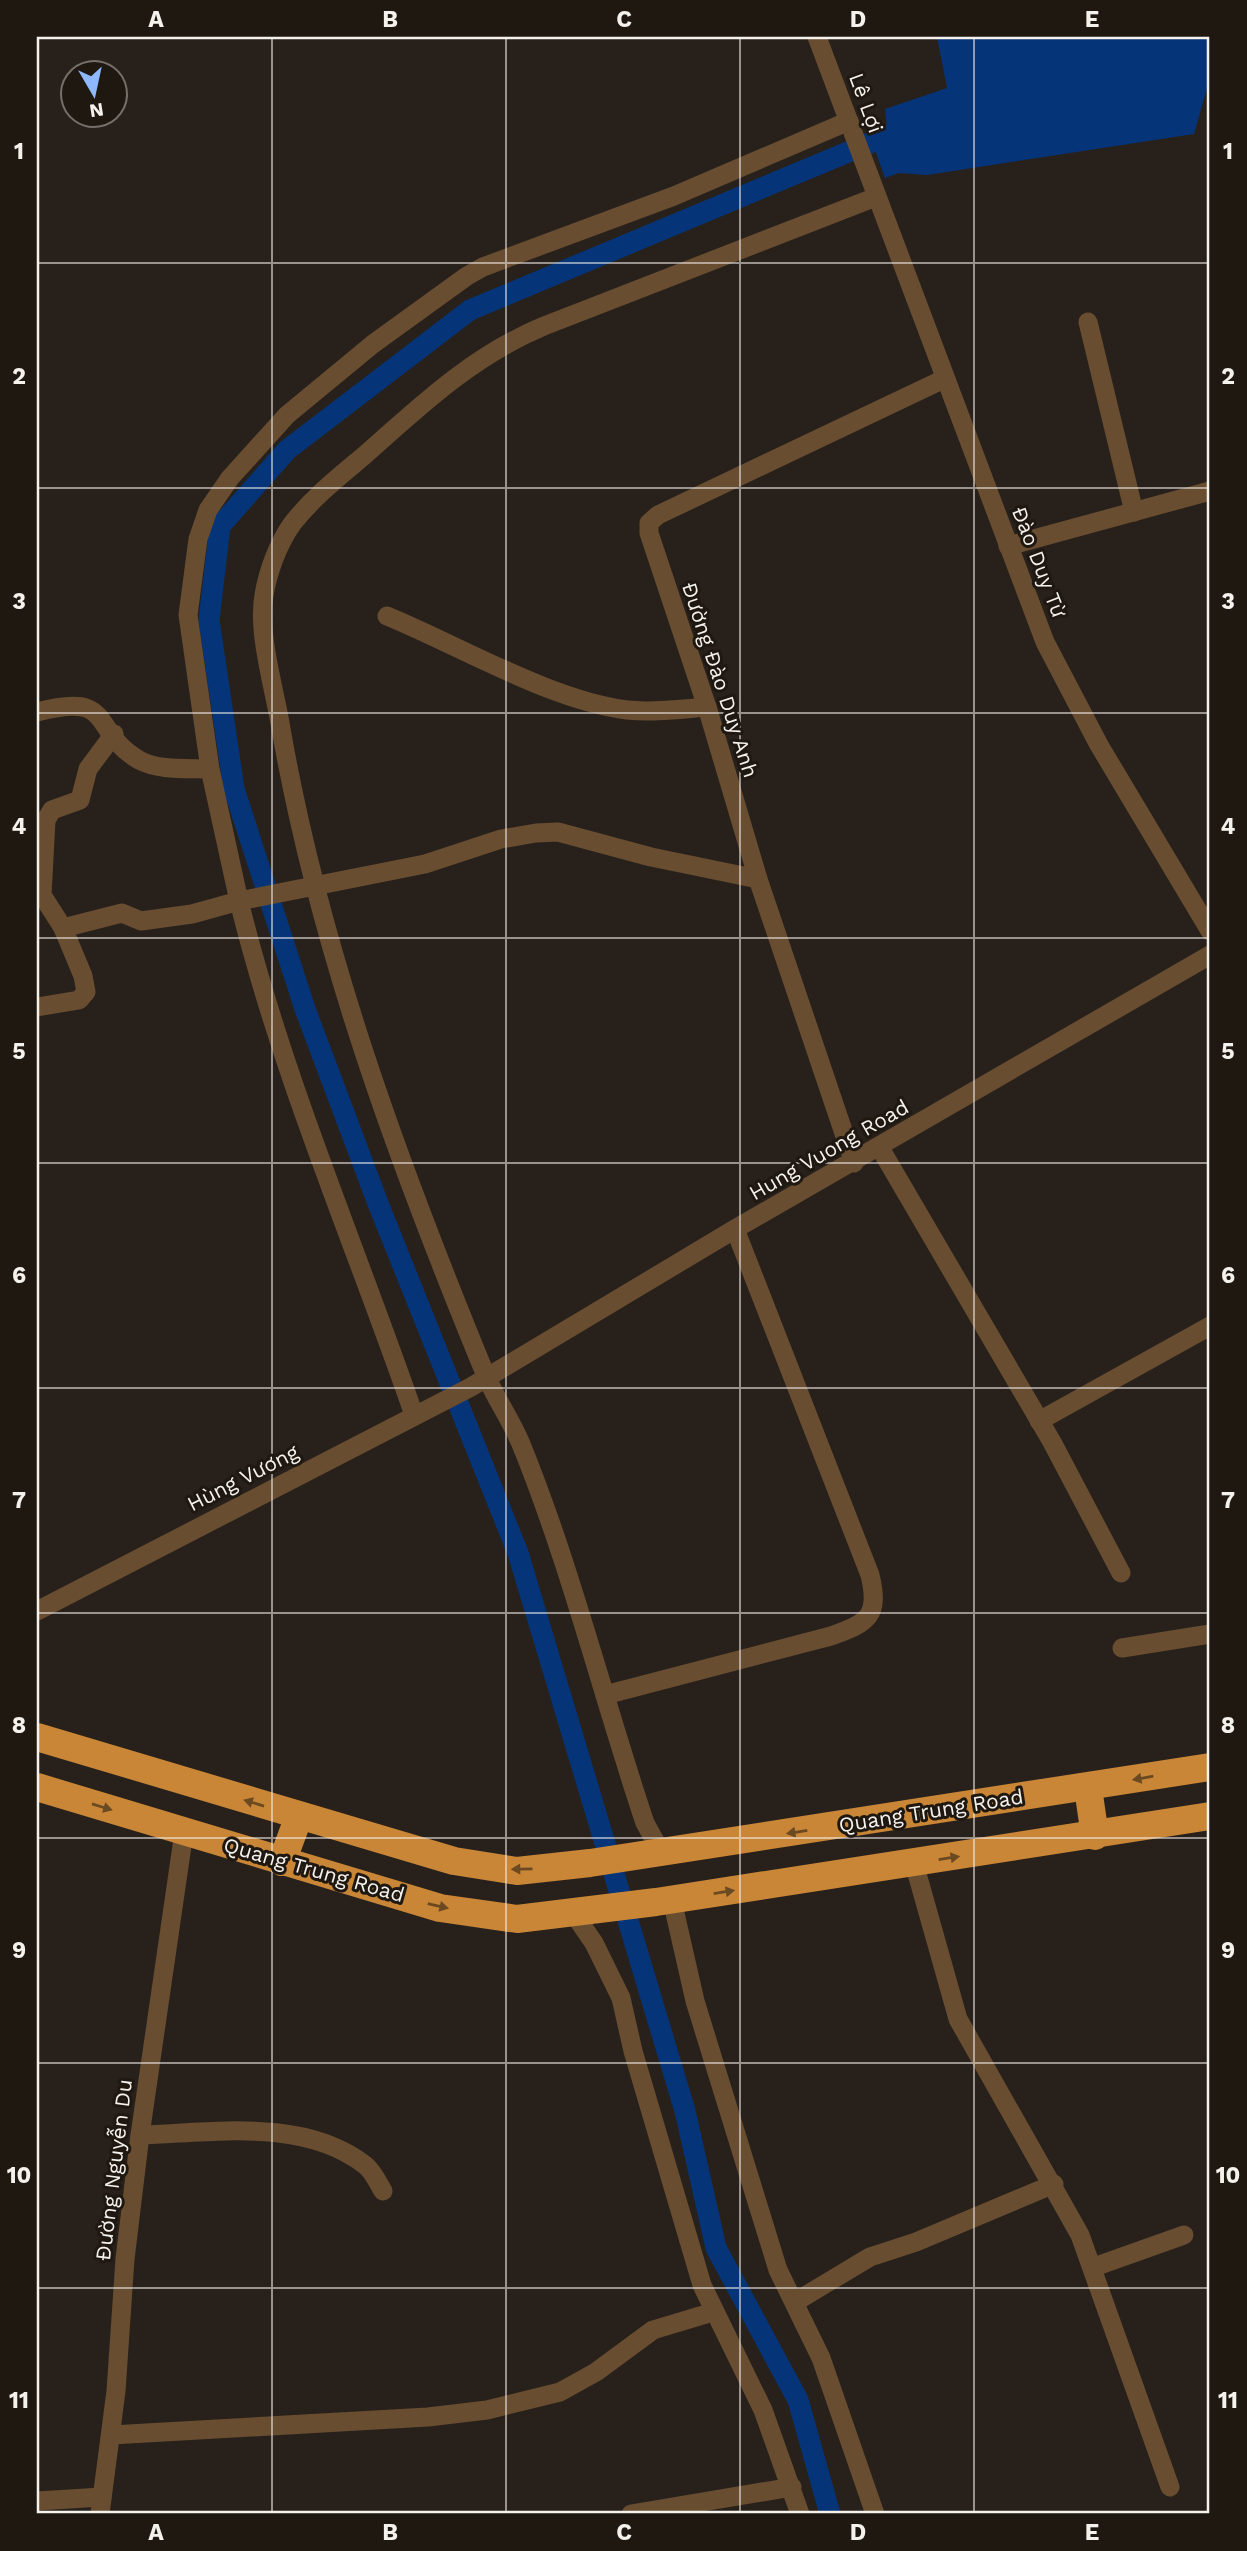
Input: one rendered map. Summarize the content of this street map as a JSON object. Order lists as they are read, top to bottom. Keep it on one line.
{"streets":{"highway":["Quang Trung Road"],"street":["Lê Lợi","Đào Duy Từ","Đường Đào Duy Anh","Hung Vuong Road","Hùng Vương","Đường Nguyễn Du"]},"crossings":[["Lê Lợi","Đào Duy Từ"],["Đào Duy Từ","Đường Đào Duy Anh"],["Đường Đào Duy Anh","Hung Vuong Road"],["Hung Vuong Road","Hùng Vương"],["Quang Trung Road","Đường Nguyễn Du"]],"north":"bottom","grid":{"columns":["A","B","C","D","E"],"rows":["1","2","3","4","5","6","7","8","9","10","11"]}}
